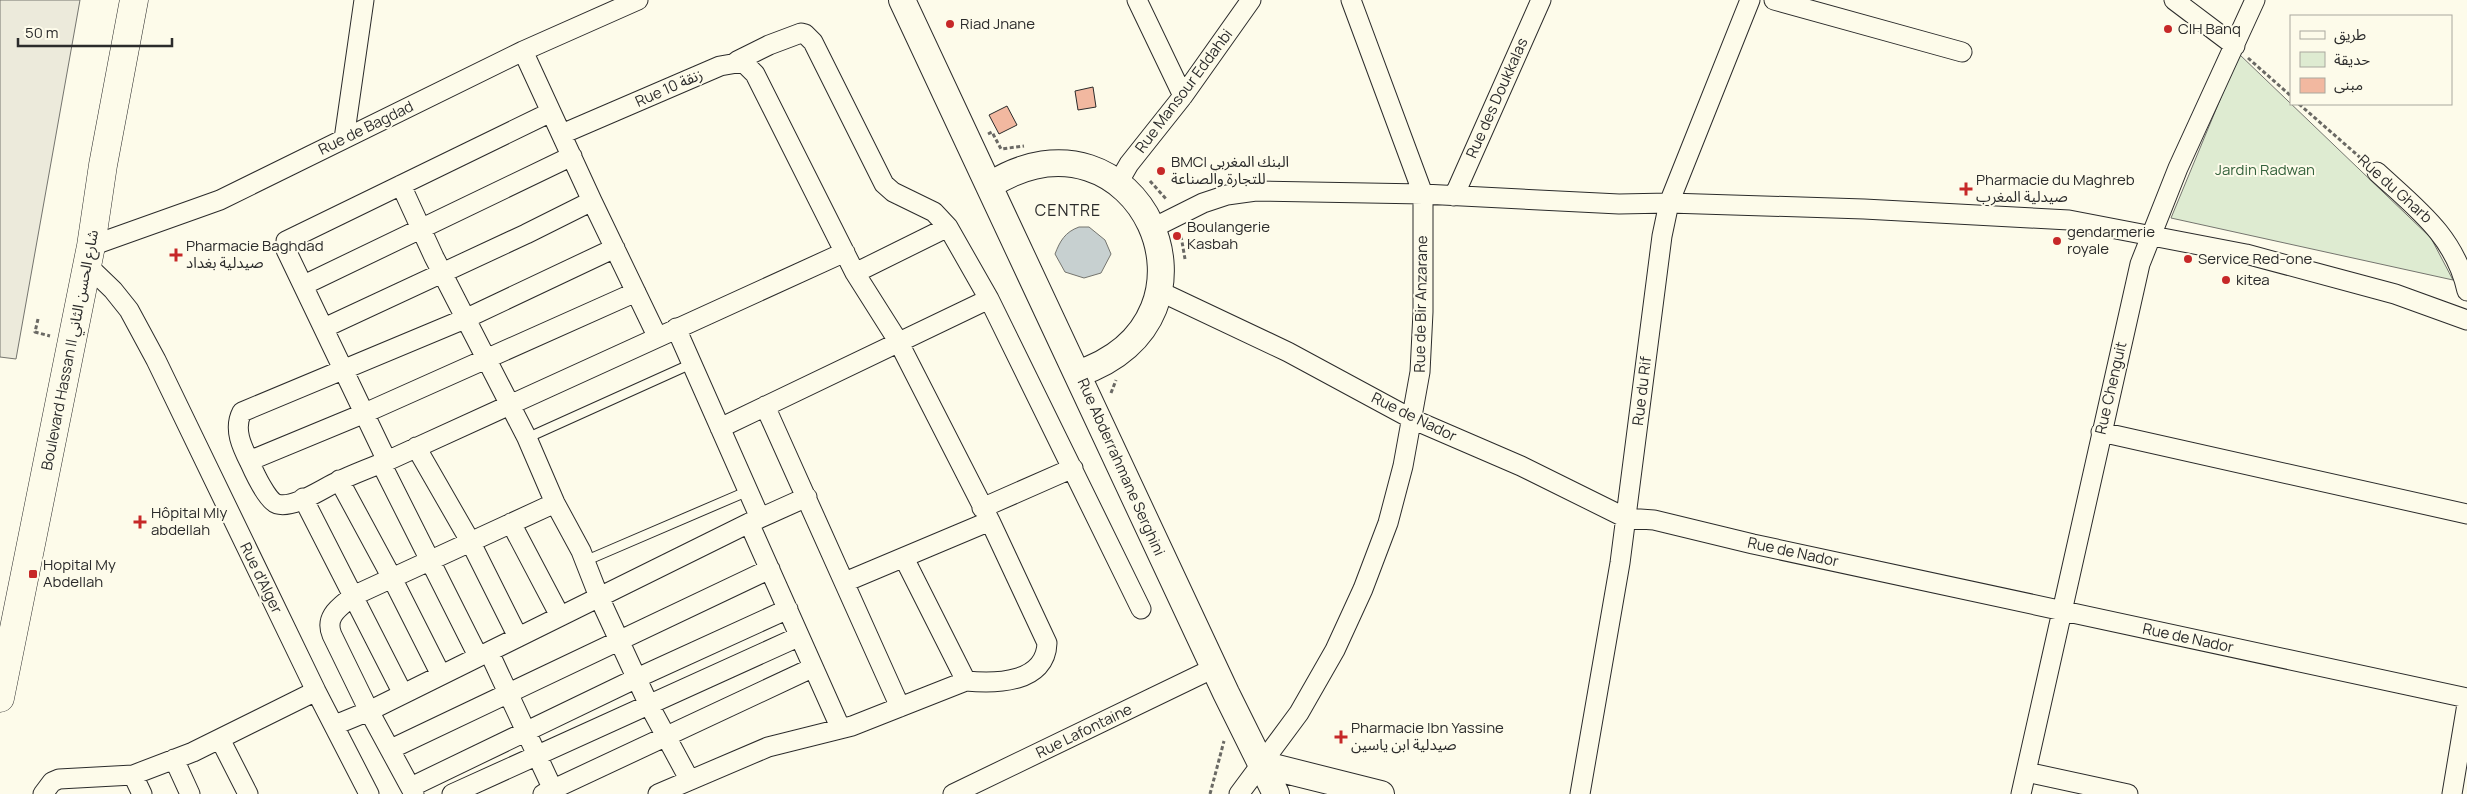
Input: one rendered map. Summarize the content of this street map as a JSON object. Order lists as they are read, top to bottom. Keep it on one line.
{"streets":{"main road":["Boulevard Hassan II شارع الحسن الثاني"],"street":["Rue 10 زنقة","Rue Mansour Eddahbi","Rue des Doukkalas","Rue de Bagdad","Rue du Gharb","Rue de Bir Anzarane","Rue Chenguit","Rue du Rif","Rue de Nador","Rue Abderrahmane Serghini","Rue d'Alger","Rue Lafontaine"]},"crossings":[["Rue Mansour Eddahbi","Rue Abderrahmane Serghini"],["Rue de Bagdad","Boulevard Hassan II شارع الحسن الثاني"],["Rue de Bagdad","Rue d'Alger"],["Rue de Bir Anzarane","Rue de Nador"],["Rue de Bir Anzarane","Rue Abderrahmane Serghini"],["Boulevard Hassan II شارع الحسن الثاني","Rue d'Alger"],["Rue Chenguit","Rue de Nador"],["Rue du Rif","Rue de Nador"],["Rue de Nador","Rue Abderrahmane Serghini"],["Rue Abderrahmane Serghini","Rue Lafontaine"]],"districts":["CENTRE"],"parks":["Jardin Radwan"],"places":{"other":["Riad Jnane","CIH Banq","BMCI البنك المغربي للتجارة والصناعة","Boulangerie Kasbah","gendarmerie royale","Service Red-one","kitea"],"health":["Pharmacie du Maghreb صيدلية المغرب","Pharmacie Baghdad صيدلية بغداد","Hôpital Mly abdellah","Pharmacie Ibn Yassine صيدلية ابن ياسين"],"transit":["Hopital My Abdellah"]},"legend":["طريق","حديقة","مبنى"],"scale_bar":"50 m"}
